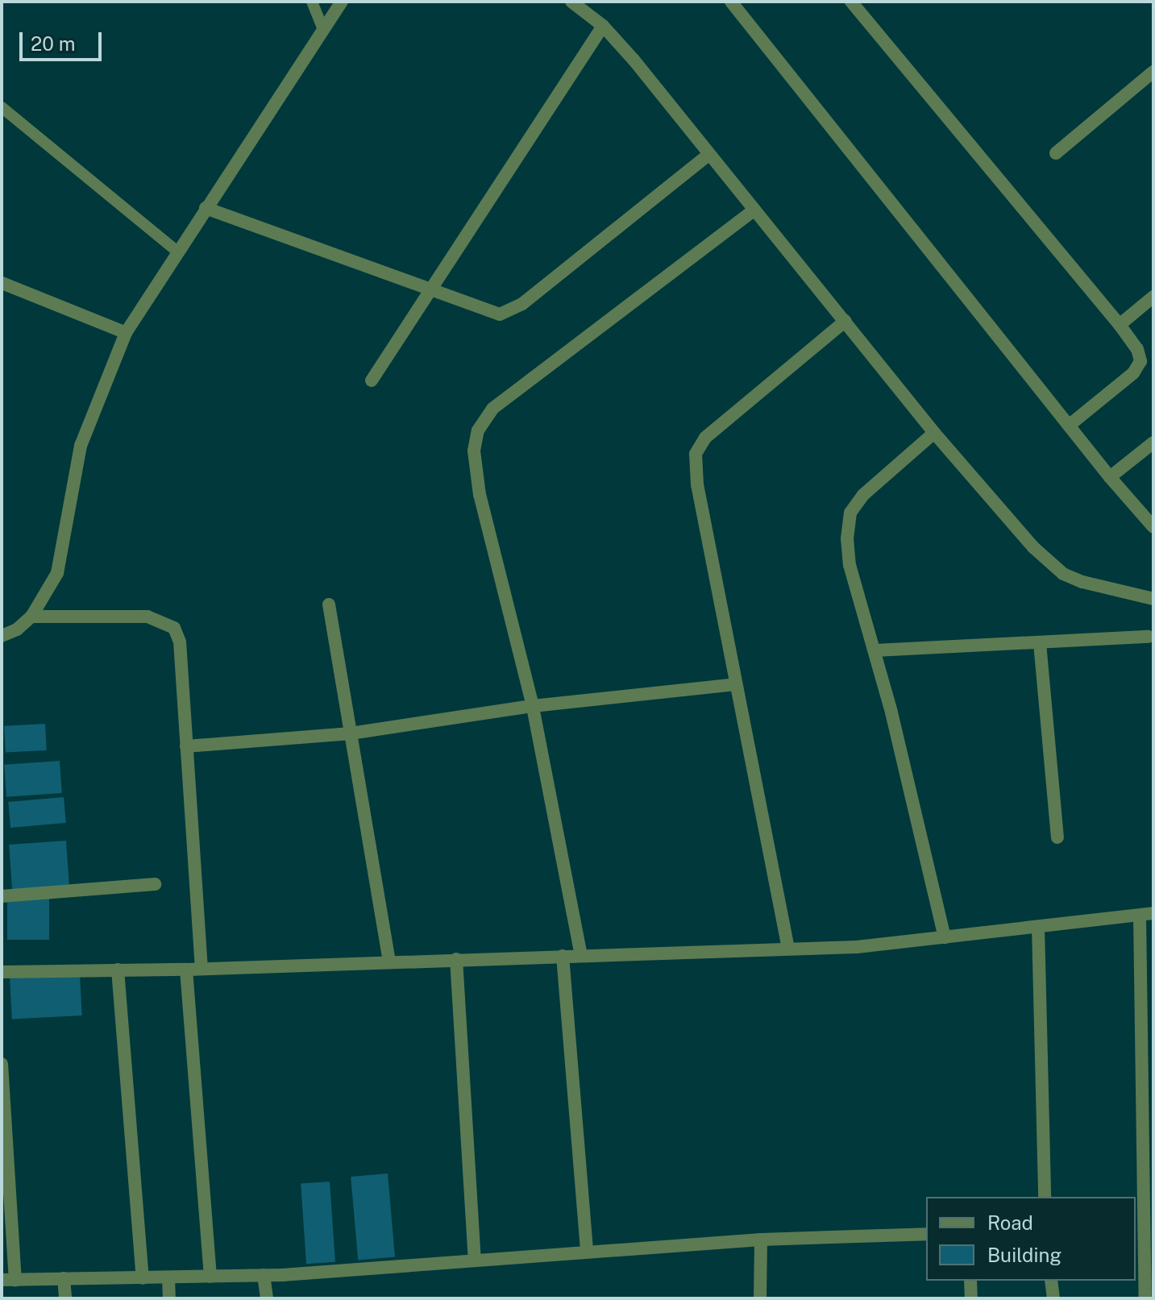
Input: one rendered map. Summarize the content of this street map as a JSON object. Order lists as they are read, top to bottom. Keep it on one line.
{"legend":["Road","Building"],"scale_bar":"20 m"}
